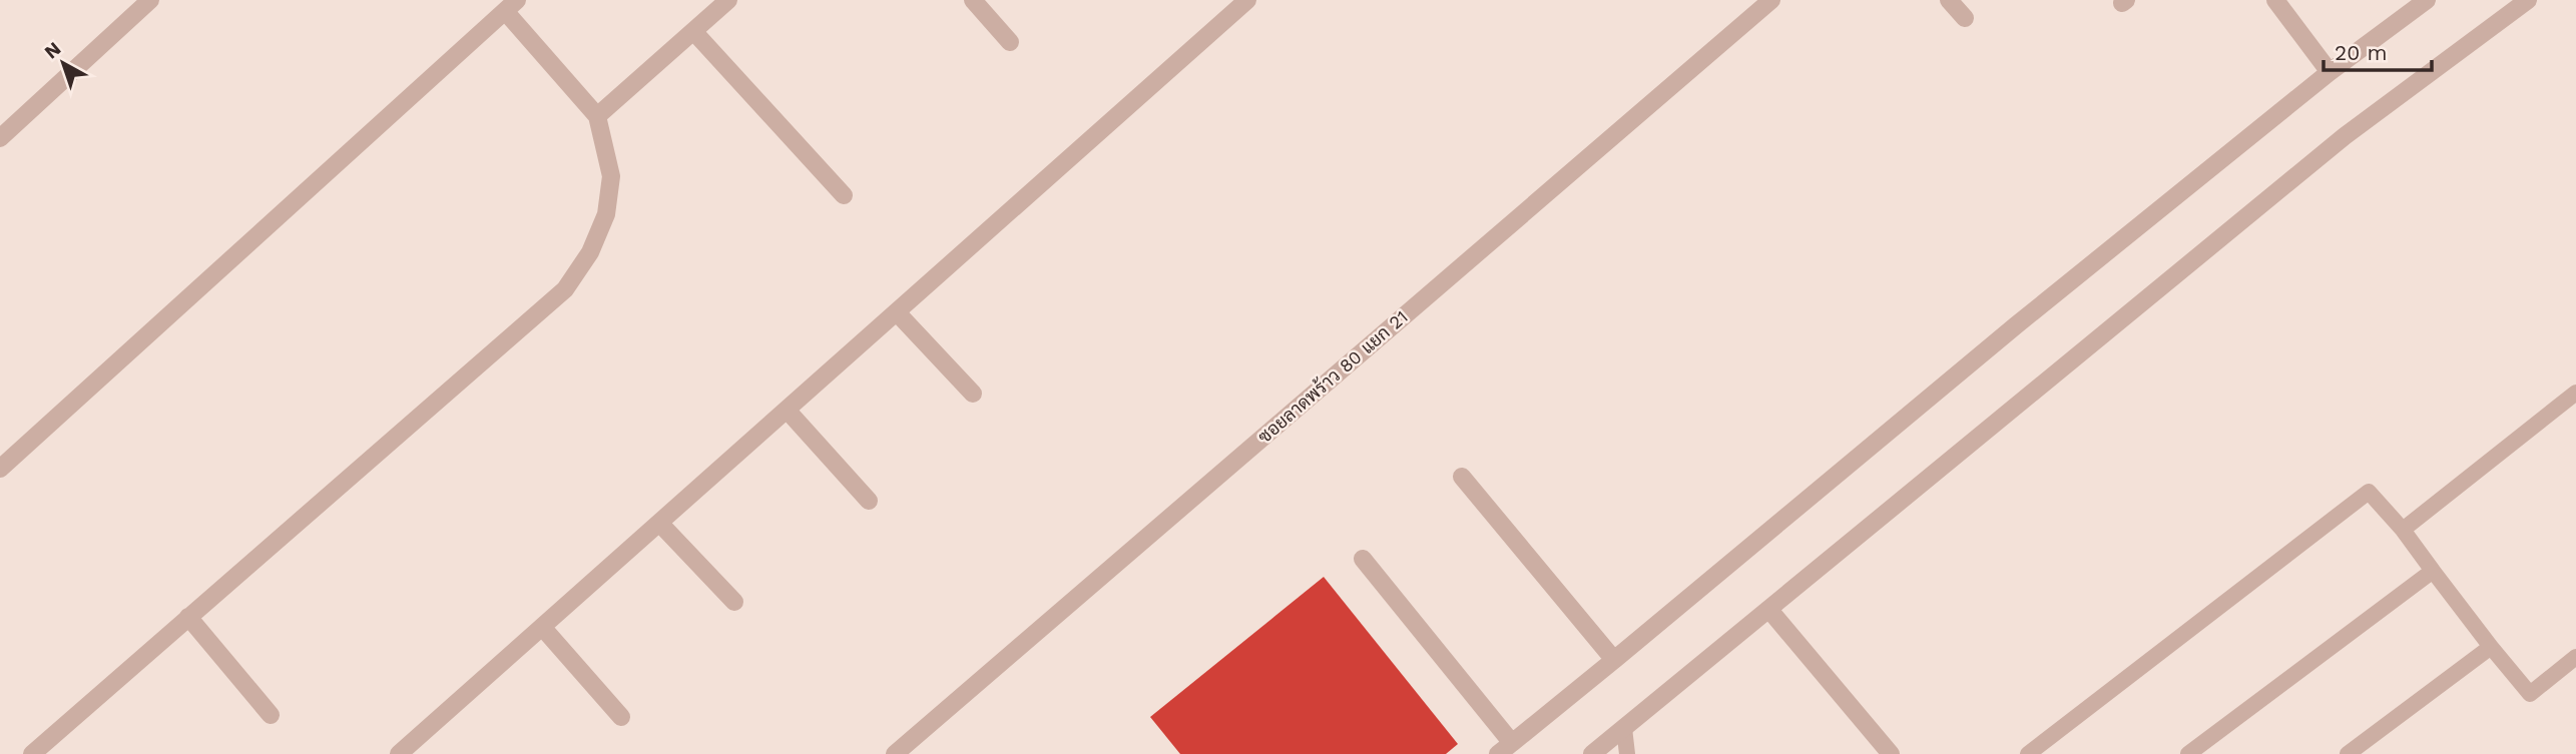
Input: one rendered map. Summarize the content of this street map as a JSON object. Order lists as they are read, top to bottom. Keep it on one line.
{"streets":{"street":["ซอยลาดพร้าว 80 แยก 21"]},"scale_bar":"20 m","north":"top left"}
